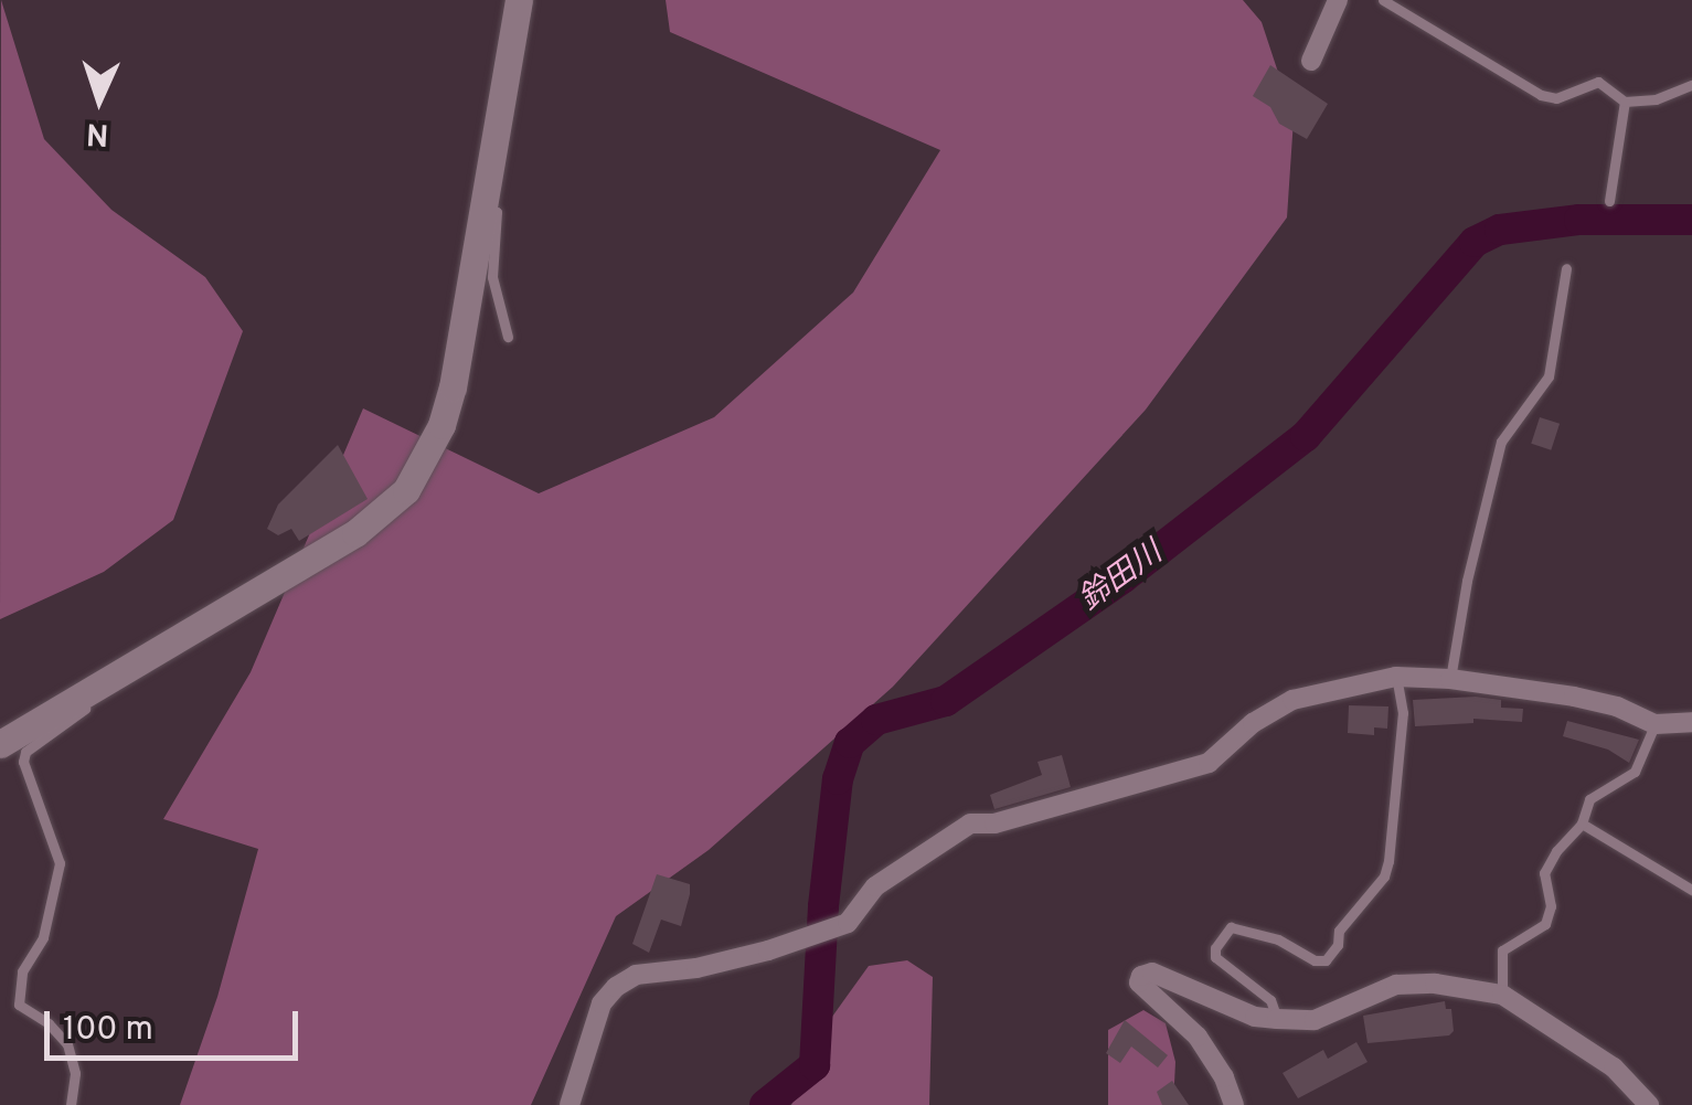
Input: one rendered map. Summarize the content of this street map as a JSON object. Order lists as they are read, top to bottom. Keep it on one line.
{"water":["鈴田川"],"scale_bar":"100 m","north":"bottom"}
